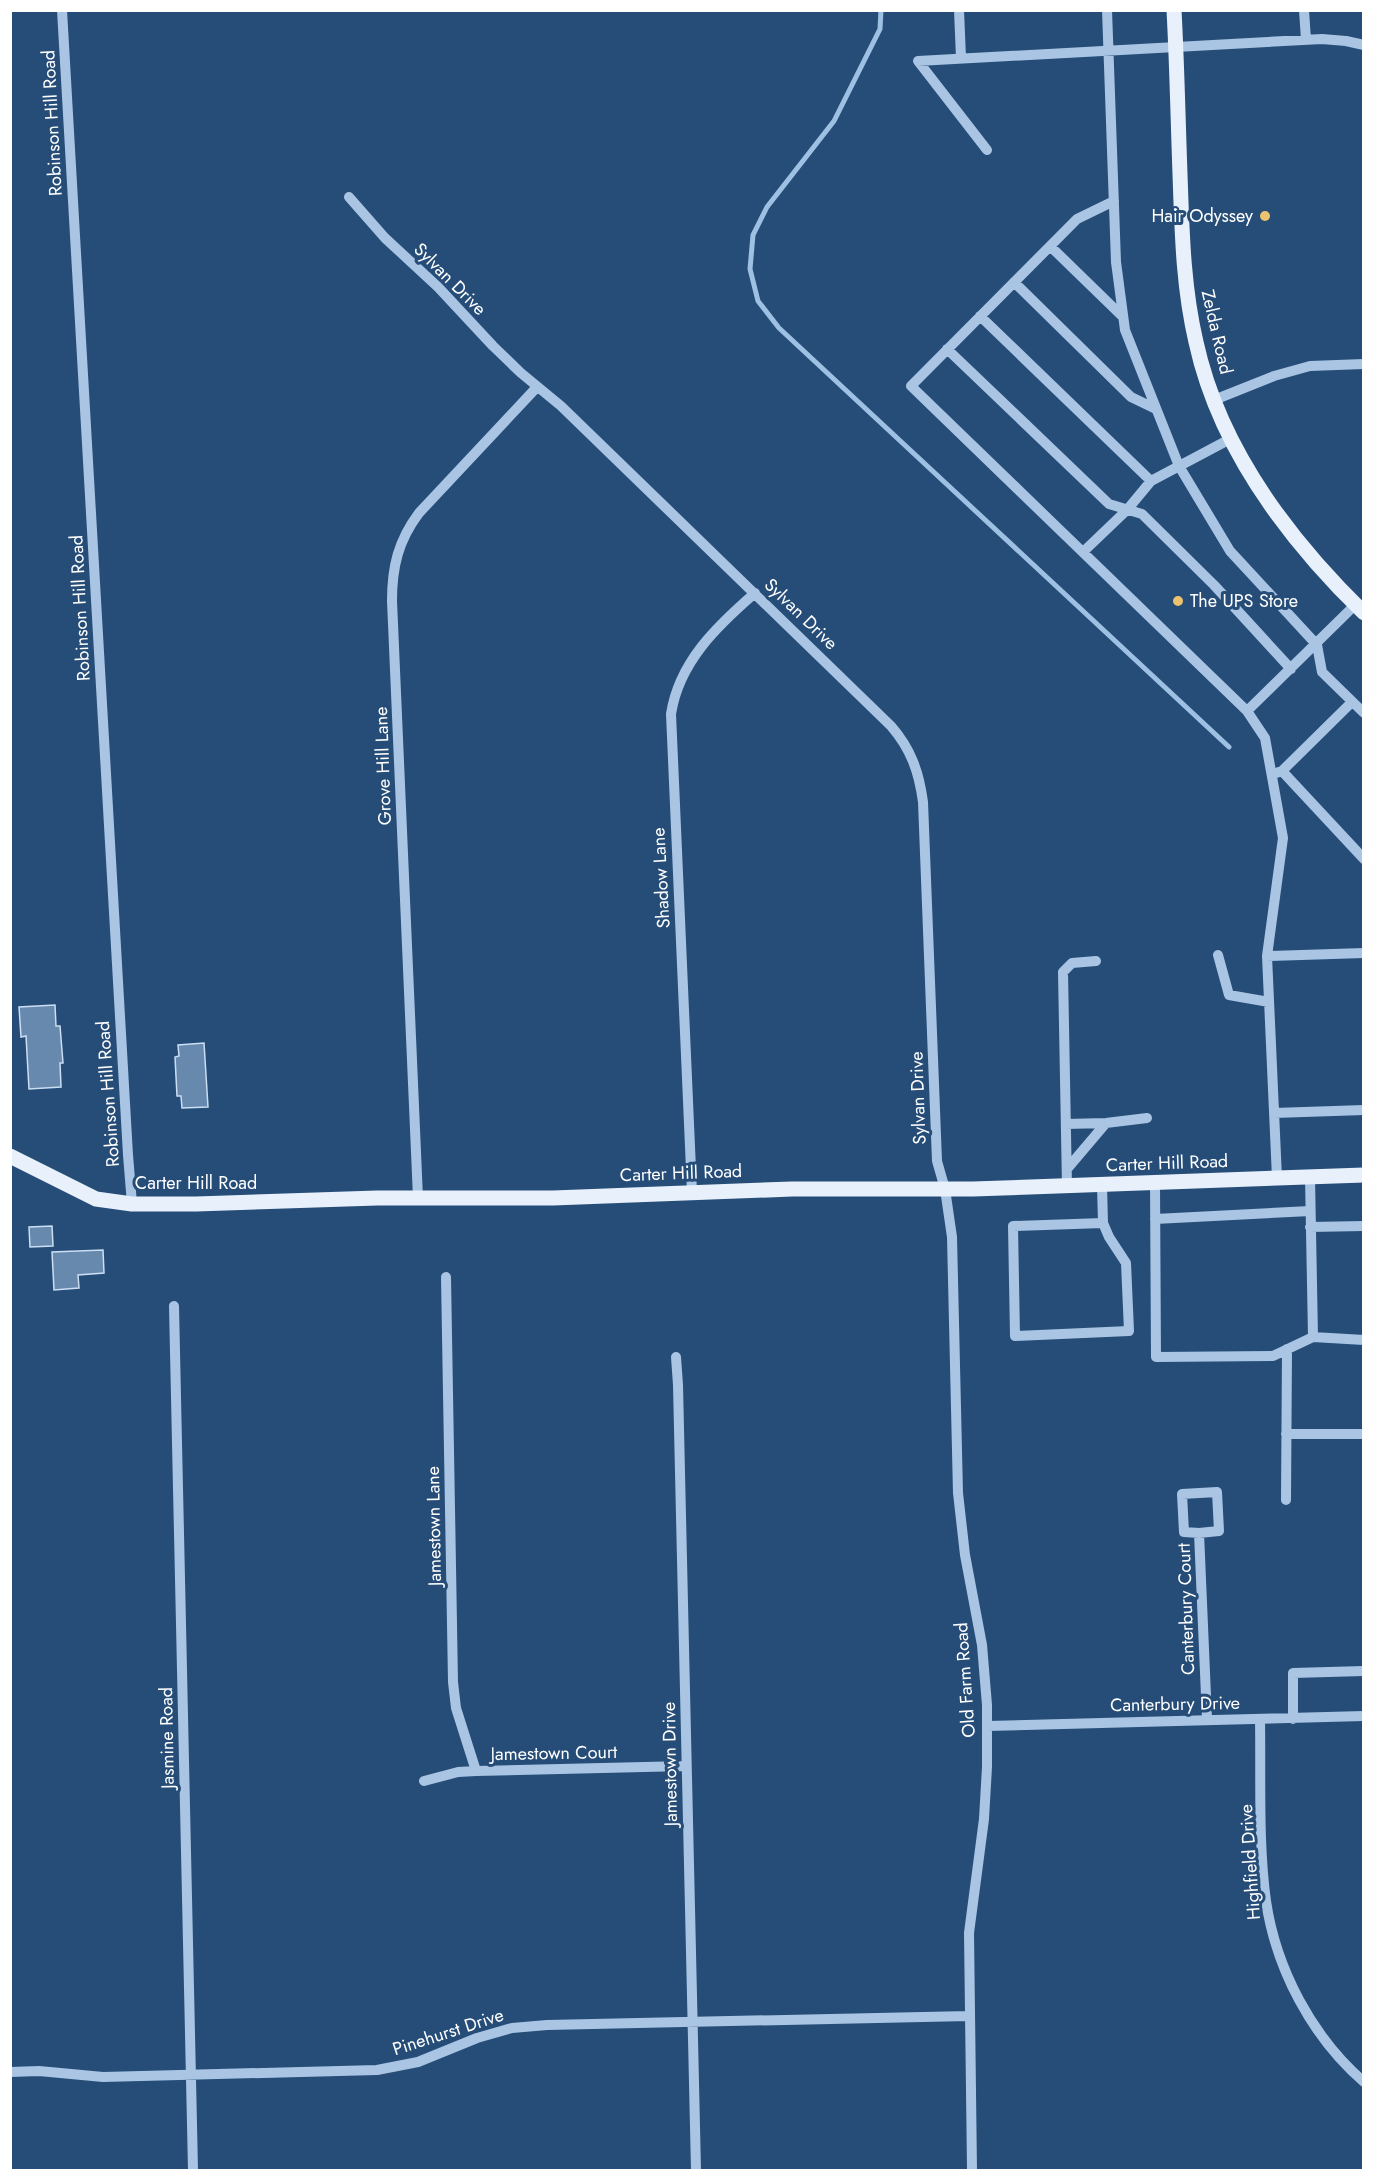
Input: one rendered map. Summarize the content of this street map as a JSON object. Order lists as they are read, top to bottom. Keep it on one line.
{"streets":{"main road":["Zelda Road","Carter Hill Road"],"street":["Robinson Hill Road","Sylvan Drive","Grove Hill Lane","Shadow Lane","Jamestown Lane","Canterbury Court","Old Farm Road","Canterbury Drive","Jasmine Road","Jamestown Court","Jamestown Drive","Highfield Drive","Pinehurst Drive"]},"crossings":[["Robinson Hill Road","Carter Hill Road"],["Sylvan Drive","Grove Hill Lane"],["Sylvan Drive","Shadow Lane"],["Sylvan Drive","Carter Hill Road"],["Sylvan Drive","Old Farm Road"],["Grove Hill Lane","Carter Hill Road"],["Shadow Lane","Carter Hill Road"],["Carter Hill Road","Old Farm Road"],["Jamestown Lane","Jamestown Court"],["Canterbury Court","Canterbury Drive"],["Old Farm Road","Canterbury Drive"],["Old Farm Road","Pinehurst Drive"],["Canterbury Drive","Highfield Drive"],["Jasmine Road","Pinehurst Drive"],["Jamestown Court","Jamestown Drive"],["Jamestown Drive","Pinehurst Drive"]],"places":["Hair Odyssey","The UPS Store"]}
